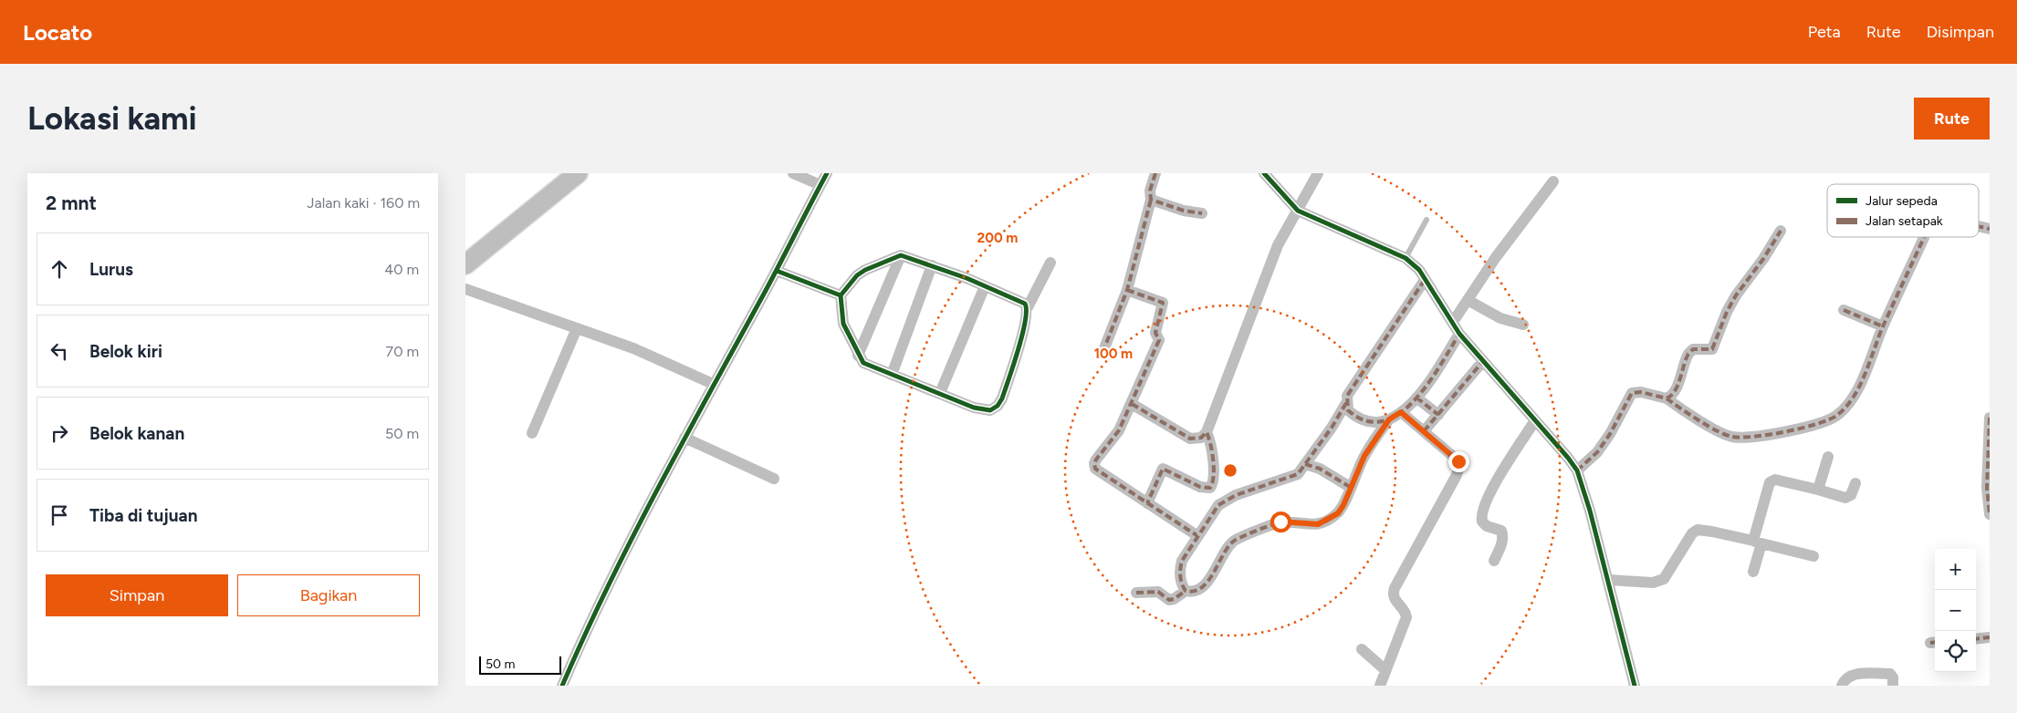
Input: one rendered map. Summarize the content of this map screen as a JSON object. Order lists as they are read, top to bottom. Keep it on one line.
{"legend":["Jalur sepeda","Jalan setapak"],"scale_bar":"50 m","page":{"header":"Locato","nav":["Peta","Rute","Disimpan"],"buttons":["Rute",["Simpan","Bagikan"]],"title":"Lokasi kami","heading":["2 mnt","Jalan kaki · 160 m"],"list":[["Lurus","40 m"],["Belok kiri","70 m"],["Belok kanan","50 m"],"Tiba di tujuan"],"map_buttons":["+","−"],"scale":"50 m"},"rings":["200 m","100 m"]}
